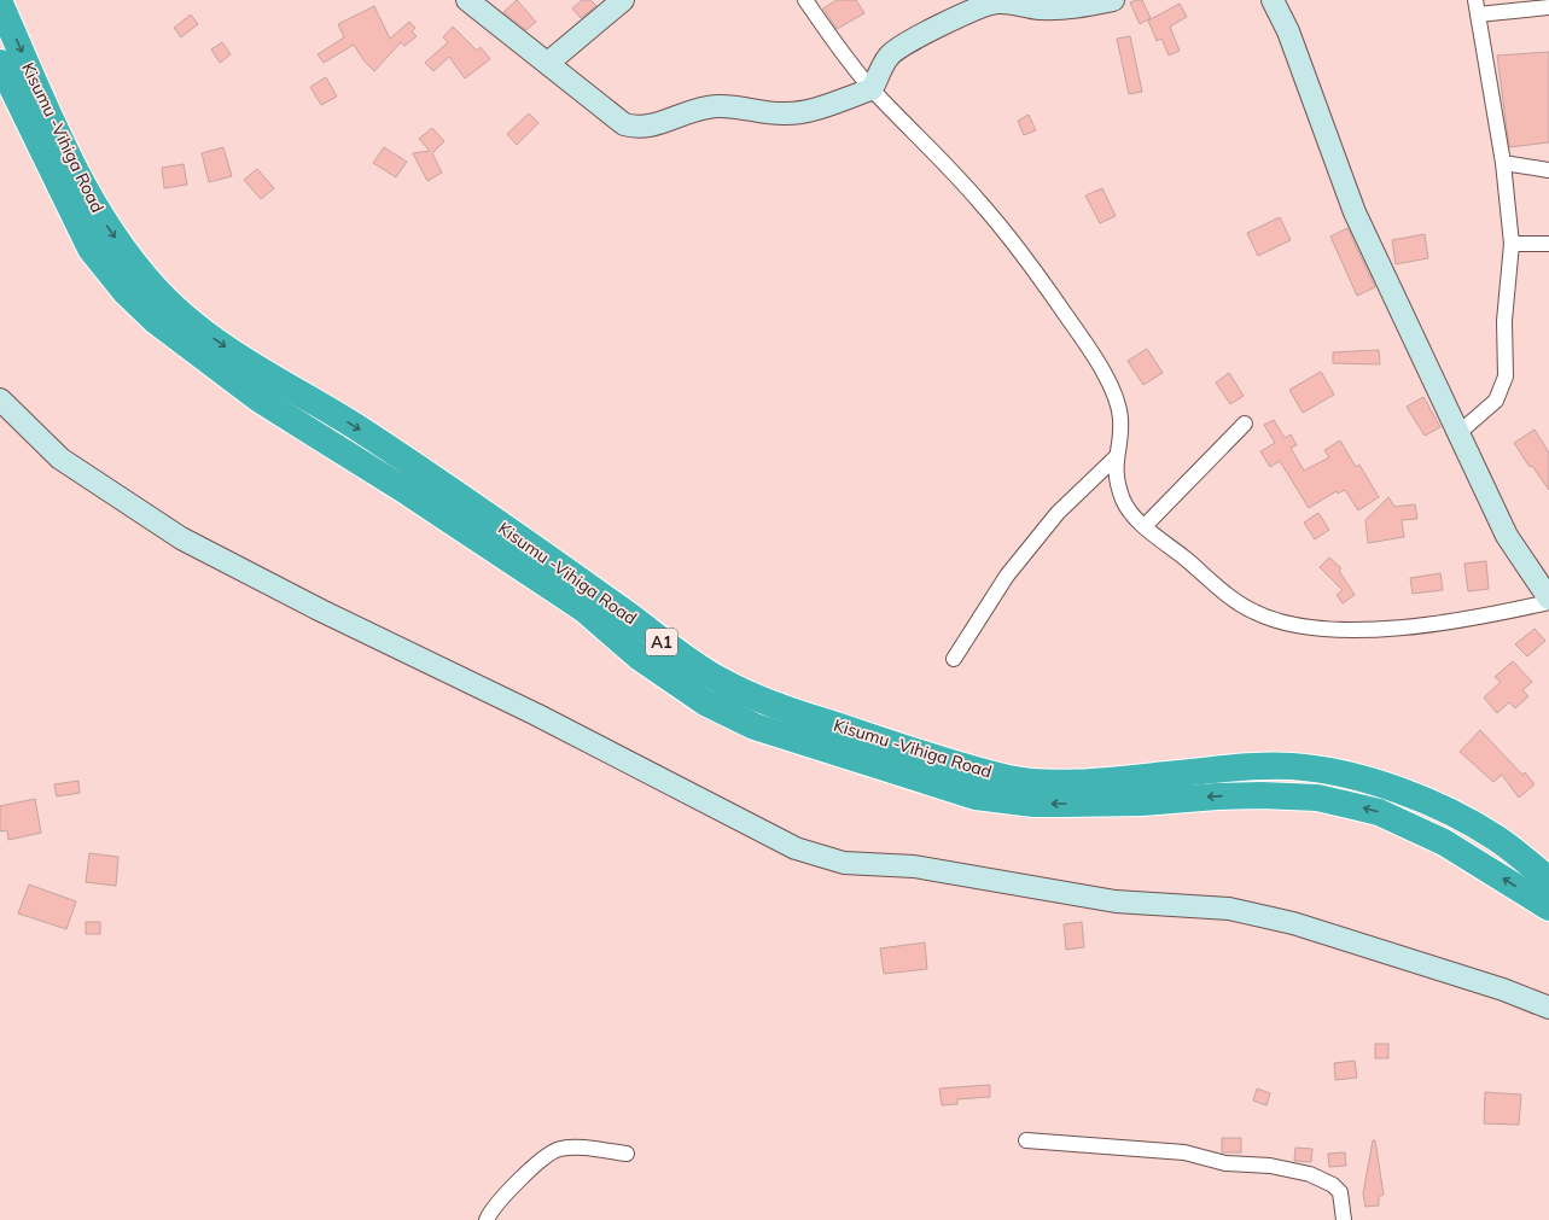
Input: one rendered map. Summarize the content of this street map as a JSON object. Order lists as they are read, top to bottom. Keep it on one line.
{"streets":{"highway":["Kisumu -Vihiga Road","A1"]}}
